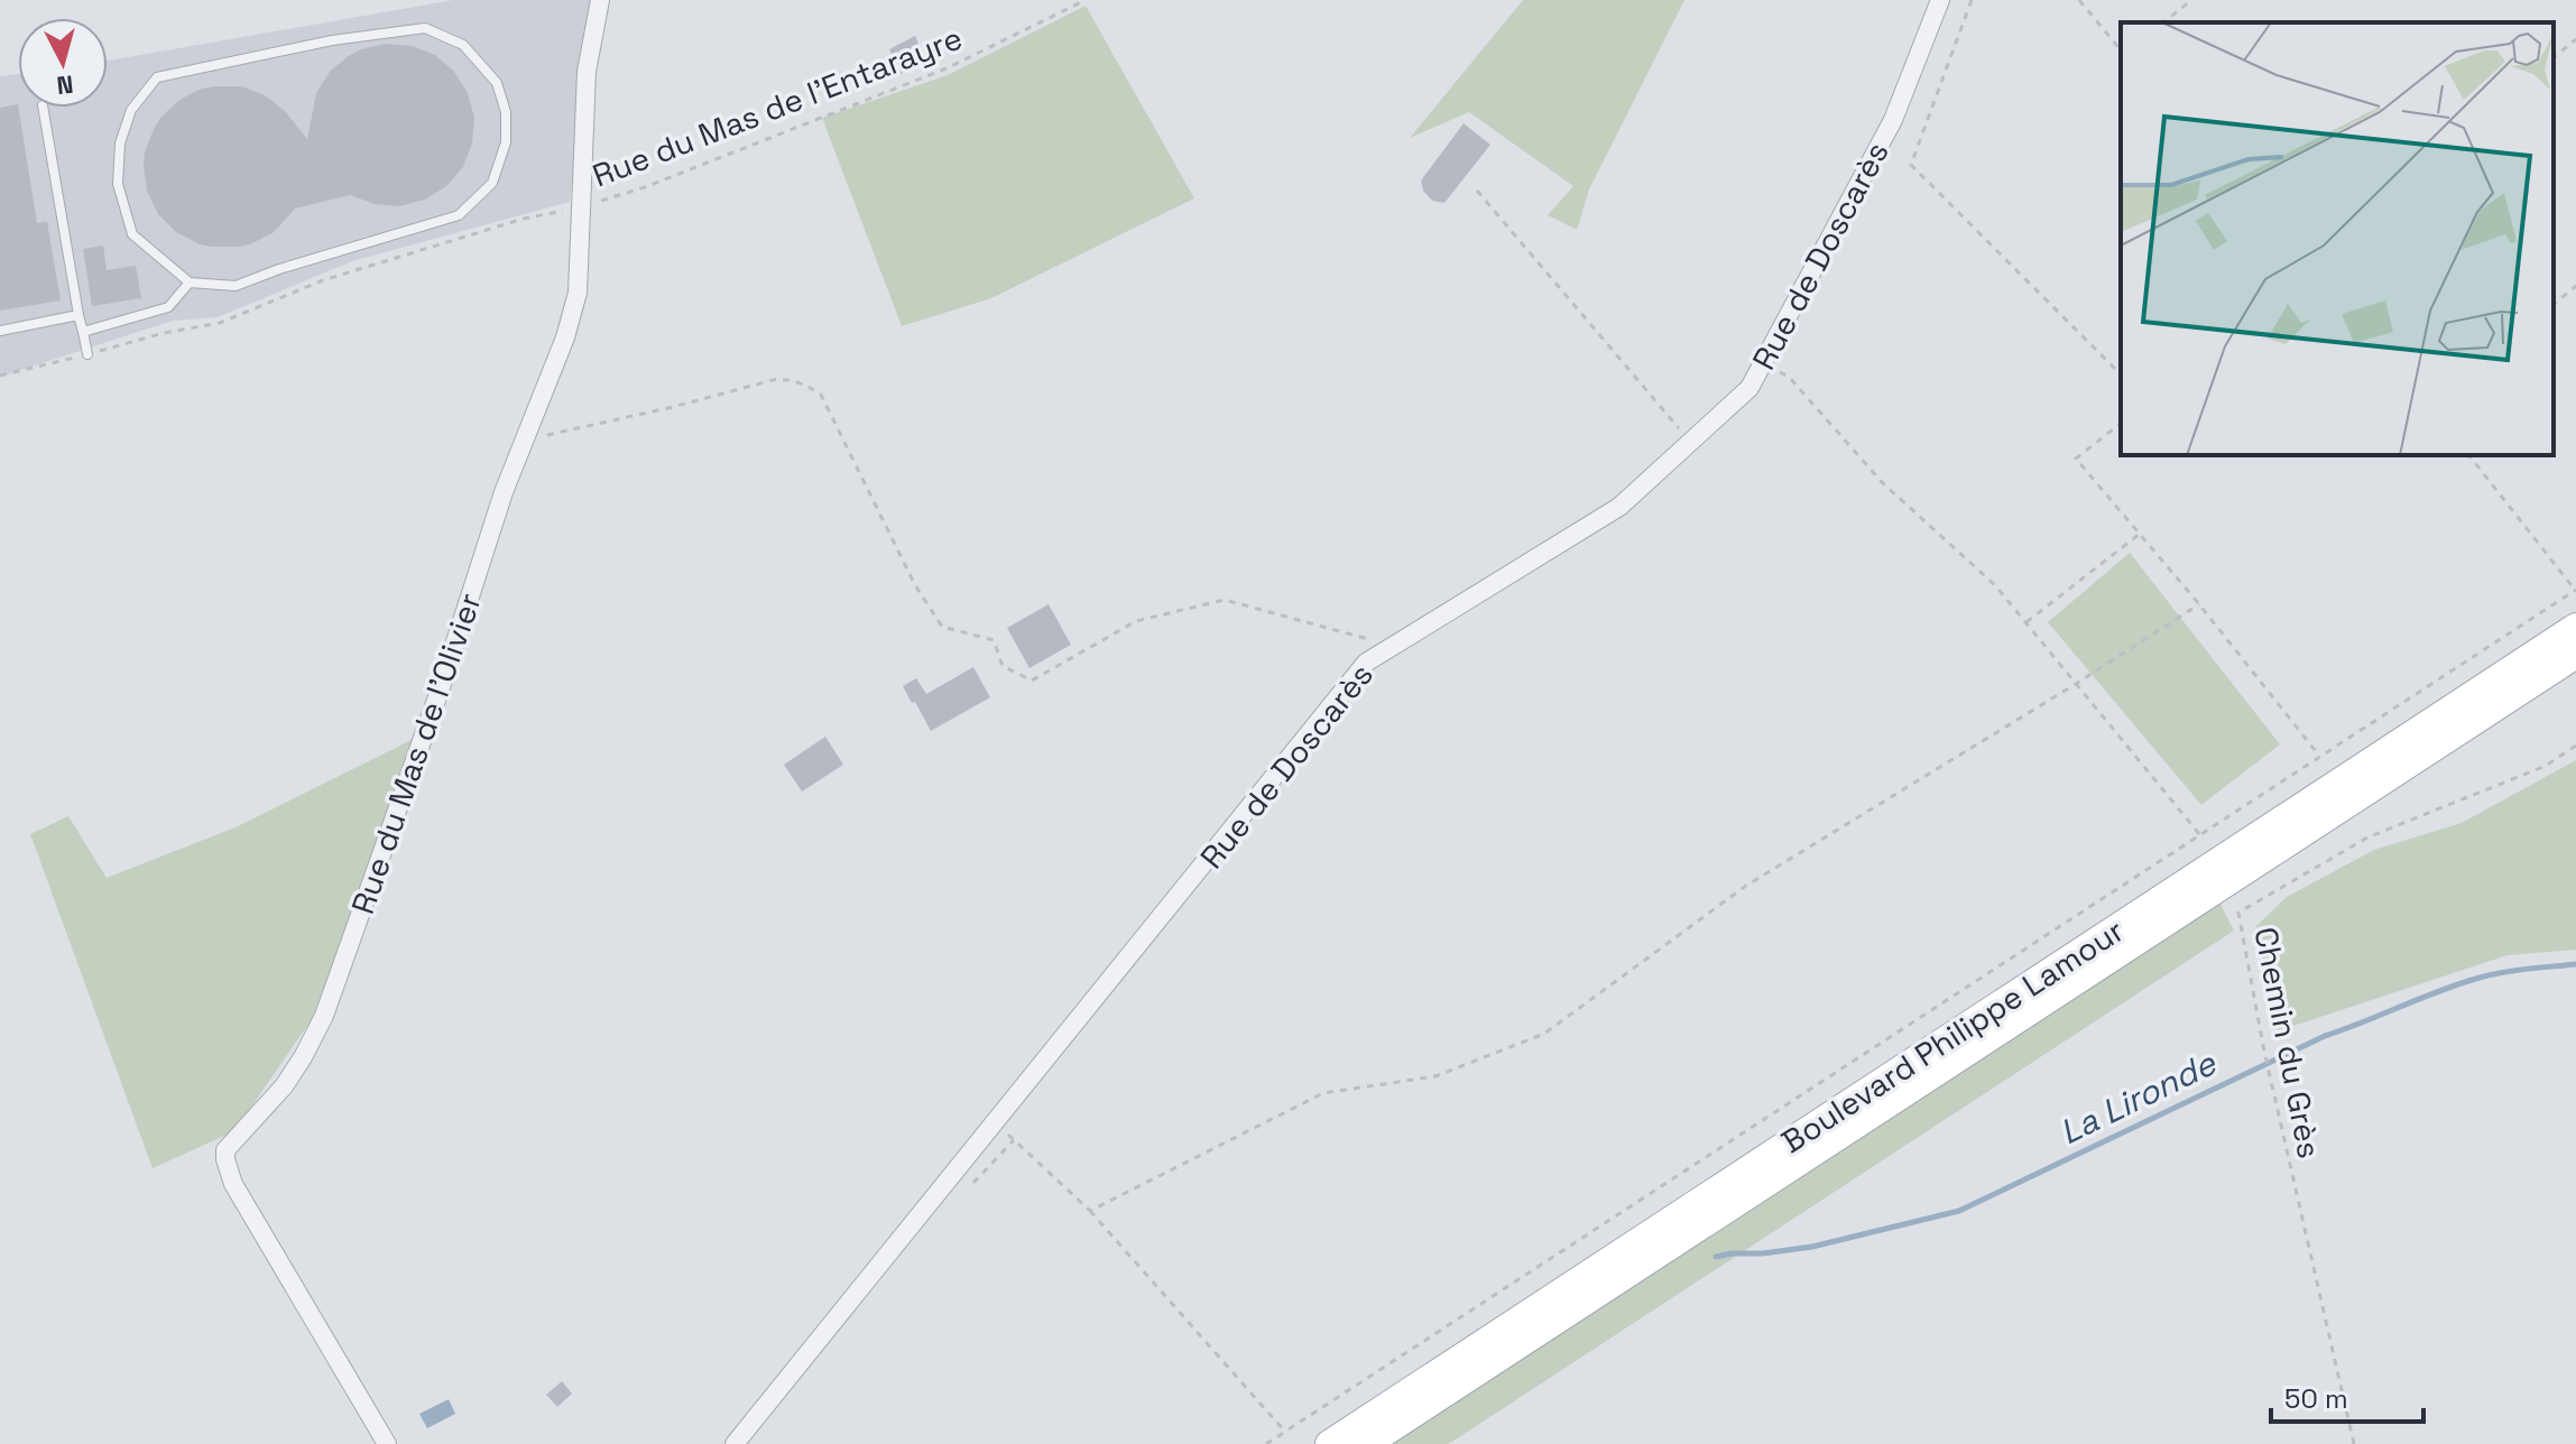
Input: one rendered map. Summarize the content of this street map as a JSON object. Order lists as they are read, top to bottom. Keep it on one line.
{"streets":{"main road":["Boulevard Philippe Lamour"],"street":["Rue de Doscarès","Rue du Mas de l'Olivier"],"path":["Rue du Mas de l'Entarayre","Chemin du Grès"]},"crossings":[["Rue du Mas de l'Entarayre","Rue du Mas de l'Olivier"]],"water":["La Lironde"],"scale_bar":"50 m","north":"bottom"}
